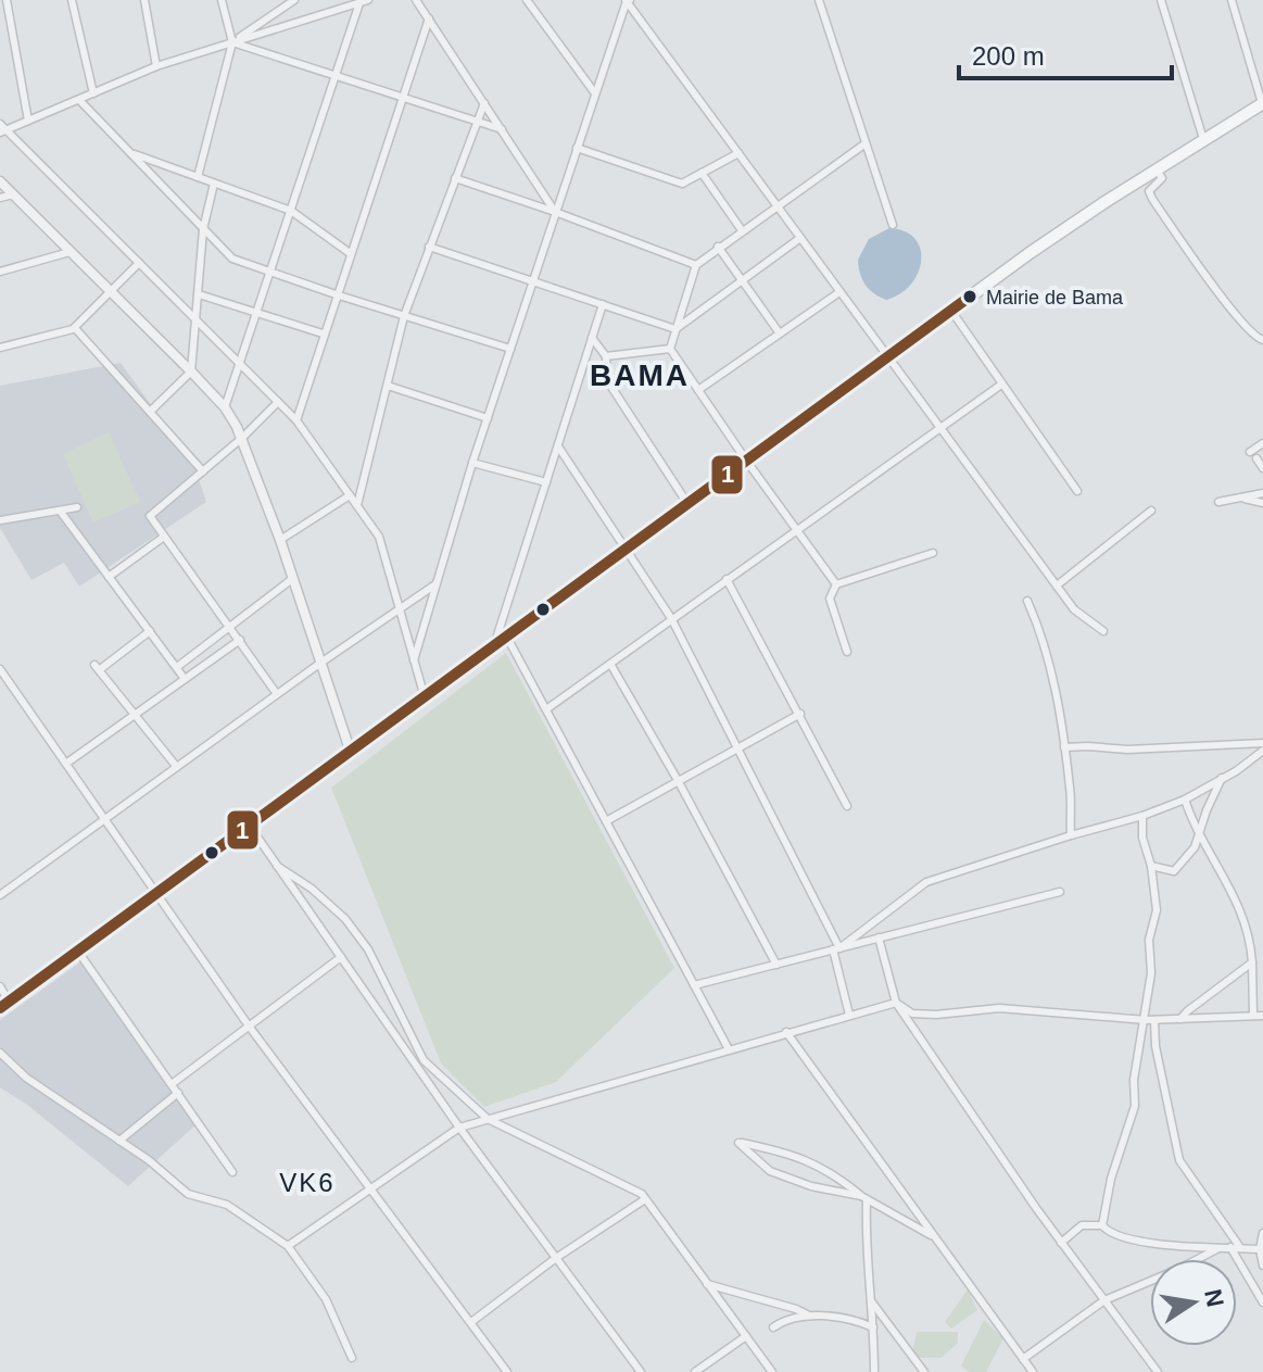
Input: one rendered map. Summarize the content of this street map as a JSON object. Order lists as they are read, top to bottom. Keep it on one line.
{"districts":["BAMA","VK6"],"places":["Mairie de Bama"],"lines":["transit line 1"],"scale_bar":"200 m","north":"right"}
